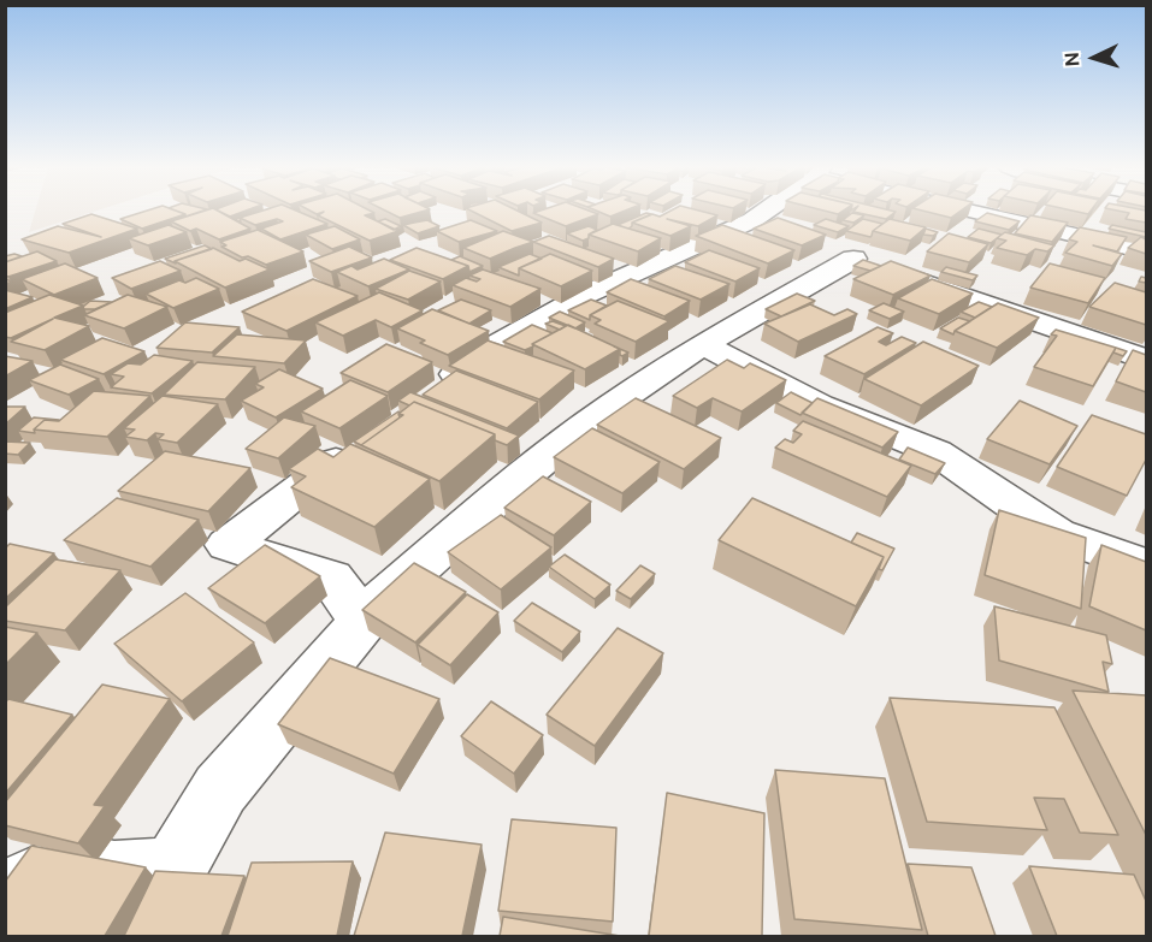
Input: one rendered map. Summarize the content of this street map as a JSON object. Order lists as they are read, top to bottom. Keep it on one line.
{"north":"left"}
